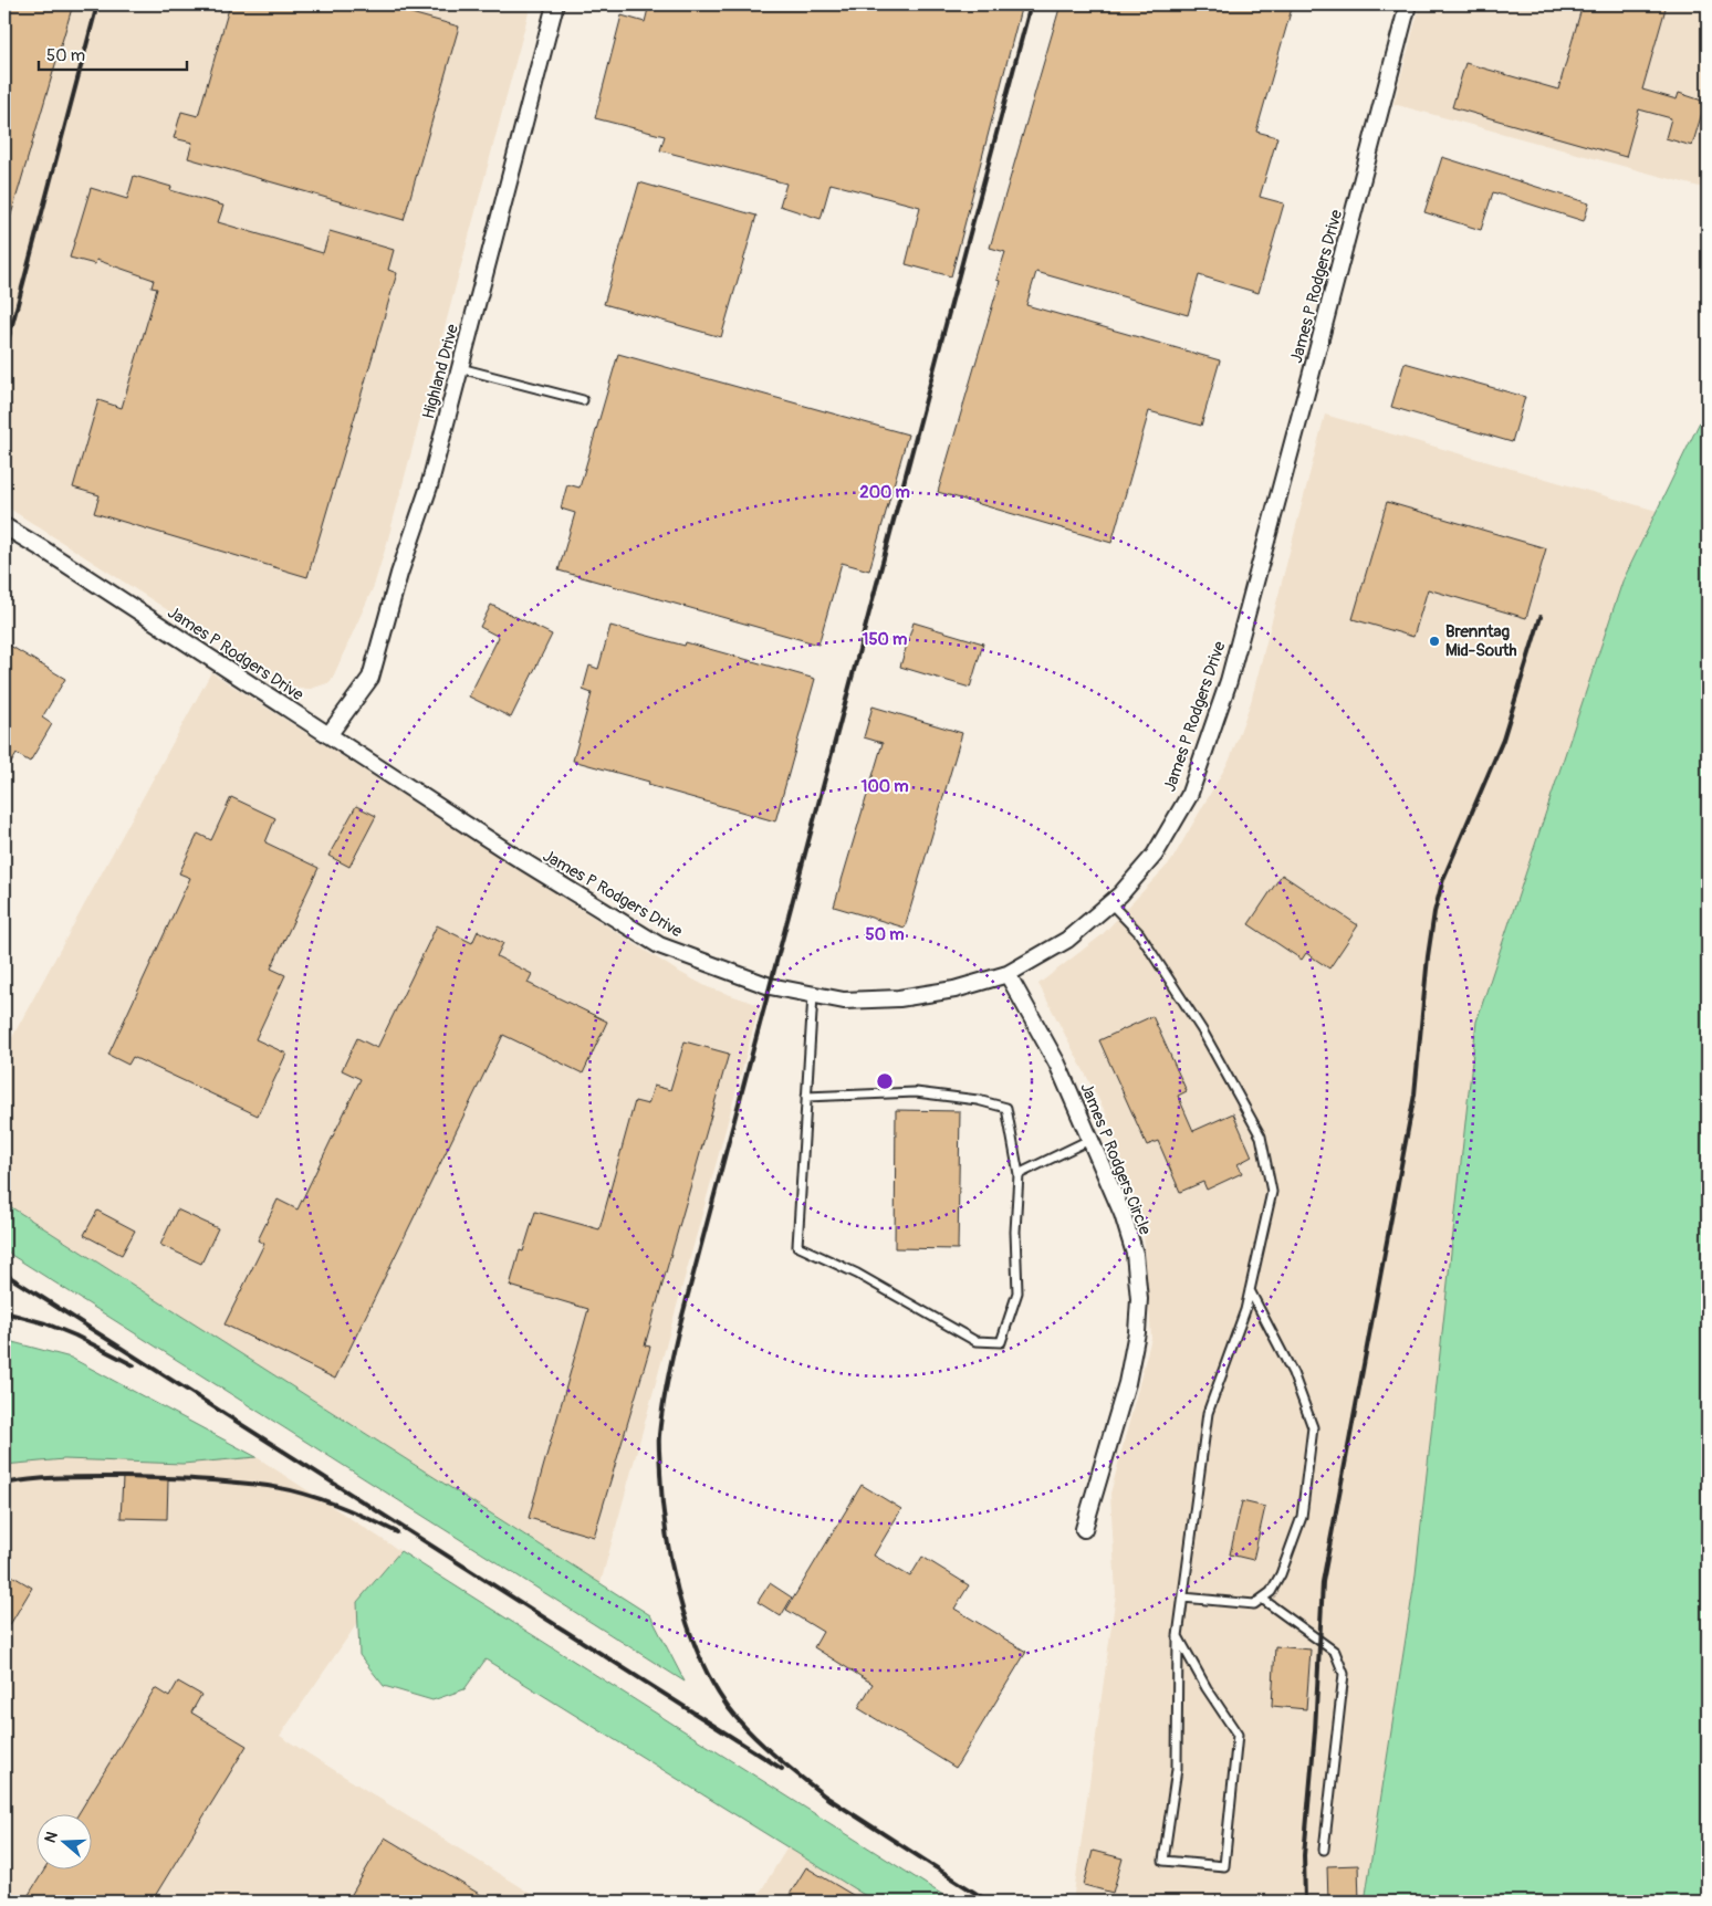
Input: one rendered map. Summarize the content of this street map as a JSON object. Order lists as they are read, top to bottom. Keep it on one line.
{"streets":{"street":["James P Rodgers Drive","Highland Drive","James P Rodgers Circle"]},"crossings":[["James P Rodgers Drive","Highland Drive"],["James P Rodgers Drive","James P Rodgers Circle"]],"places":["Brenntag Mid-South"],"scale_bar":"50 m","north":"left","rings":["200 m","150 m","100 m","50 m"]}
